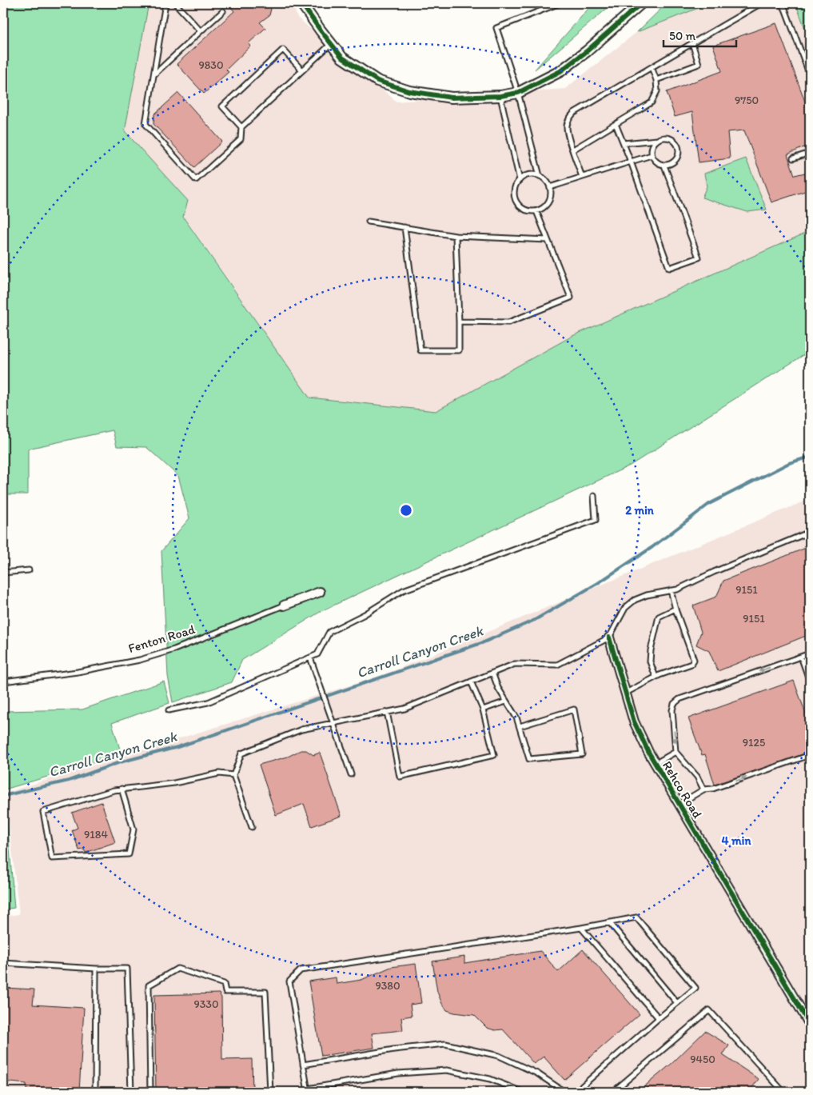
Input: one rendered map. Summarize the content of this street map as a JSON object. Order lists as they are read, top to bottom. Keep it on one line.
{"streets":{"street":["Fenton Road","Rehco Road"]},"water":["Carroll Canyon Creek"],"house_numbers":["9830","9750","9151","9151","9125","9184","9380","9330","9450"],"scale_bar":"50 m","rings":["2 min","4 min"]}
